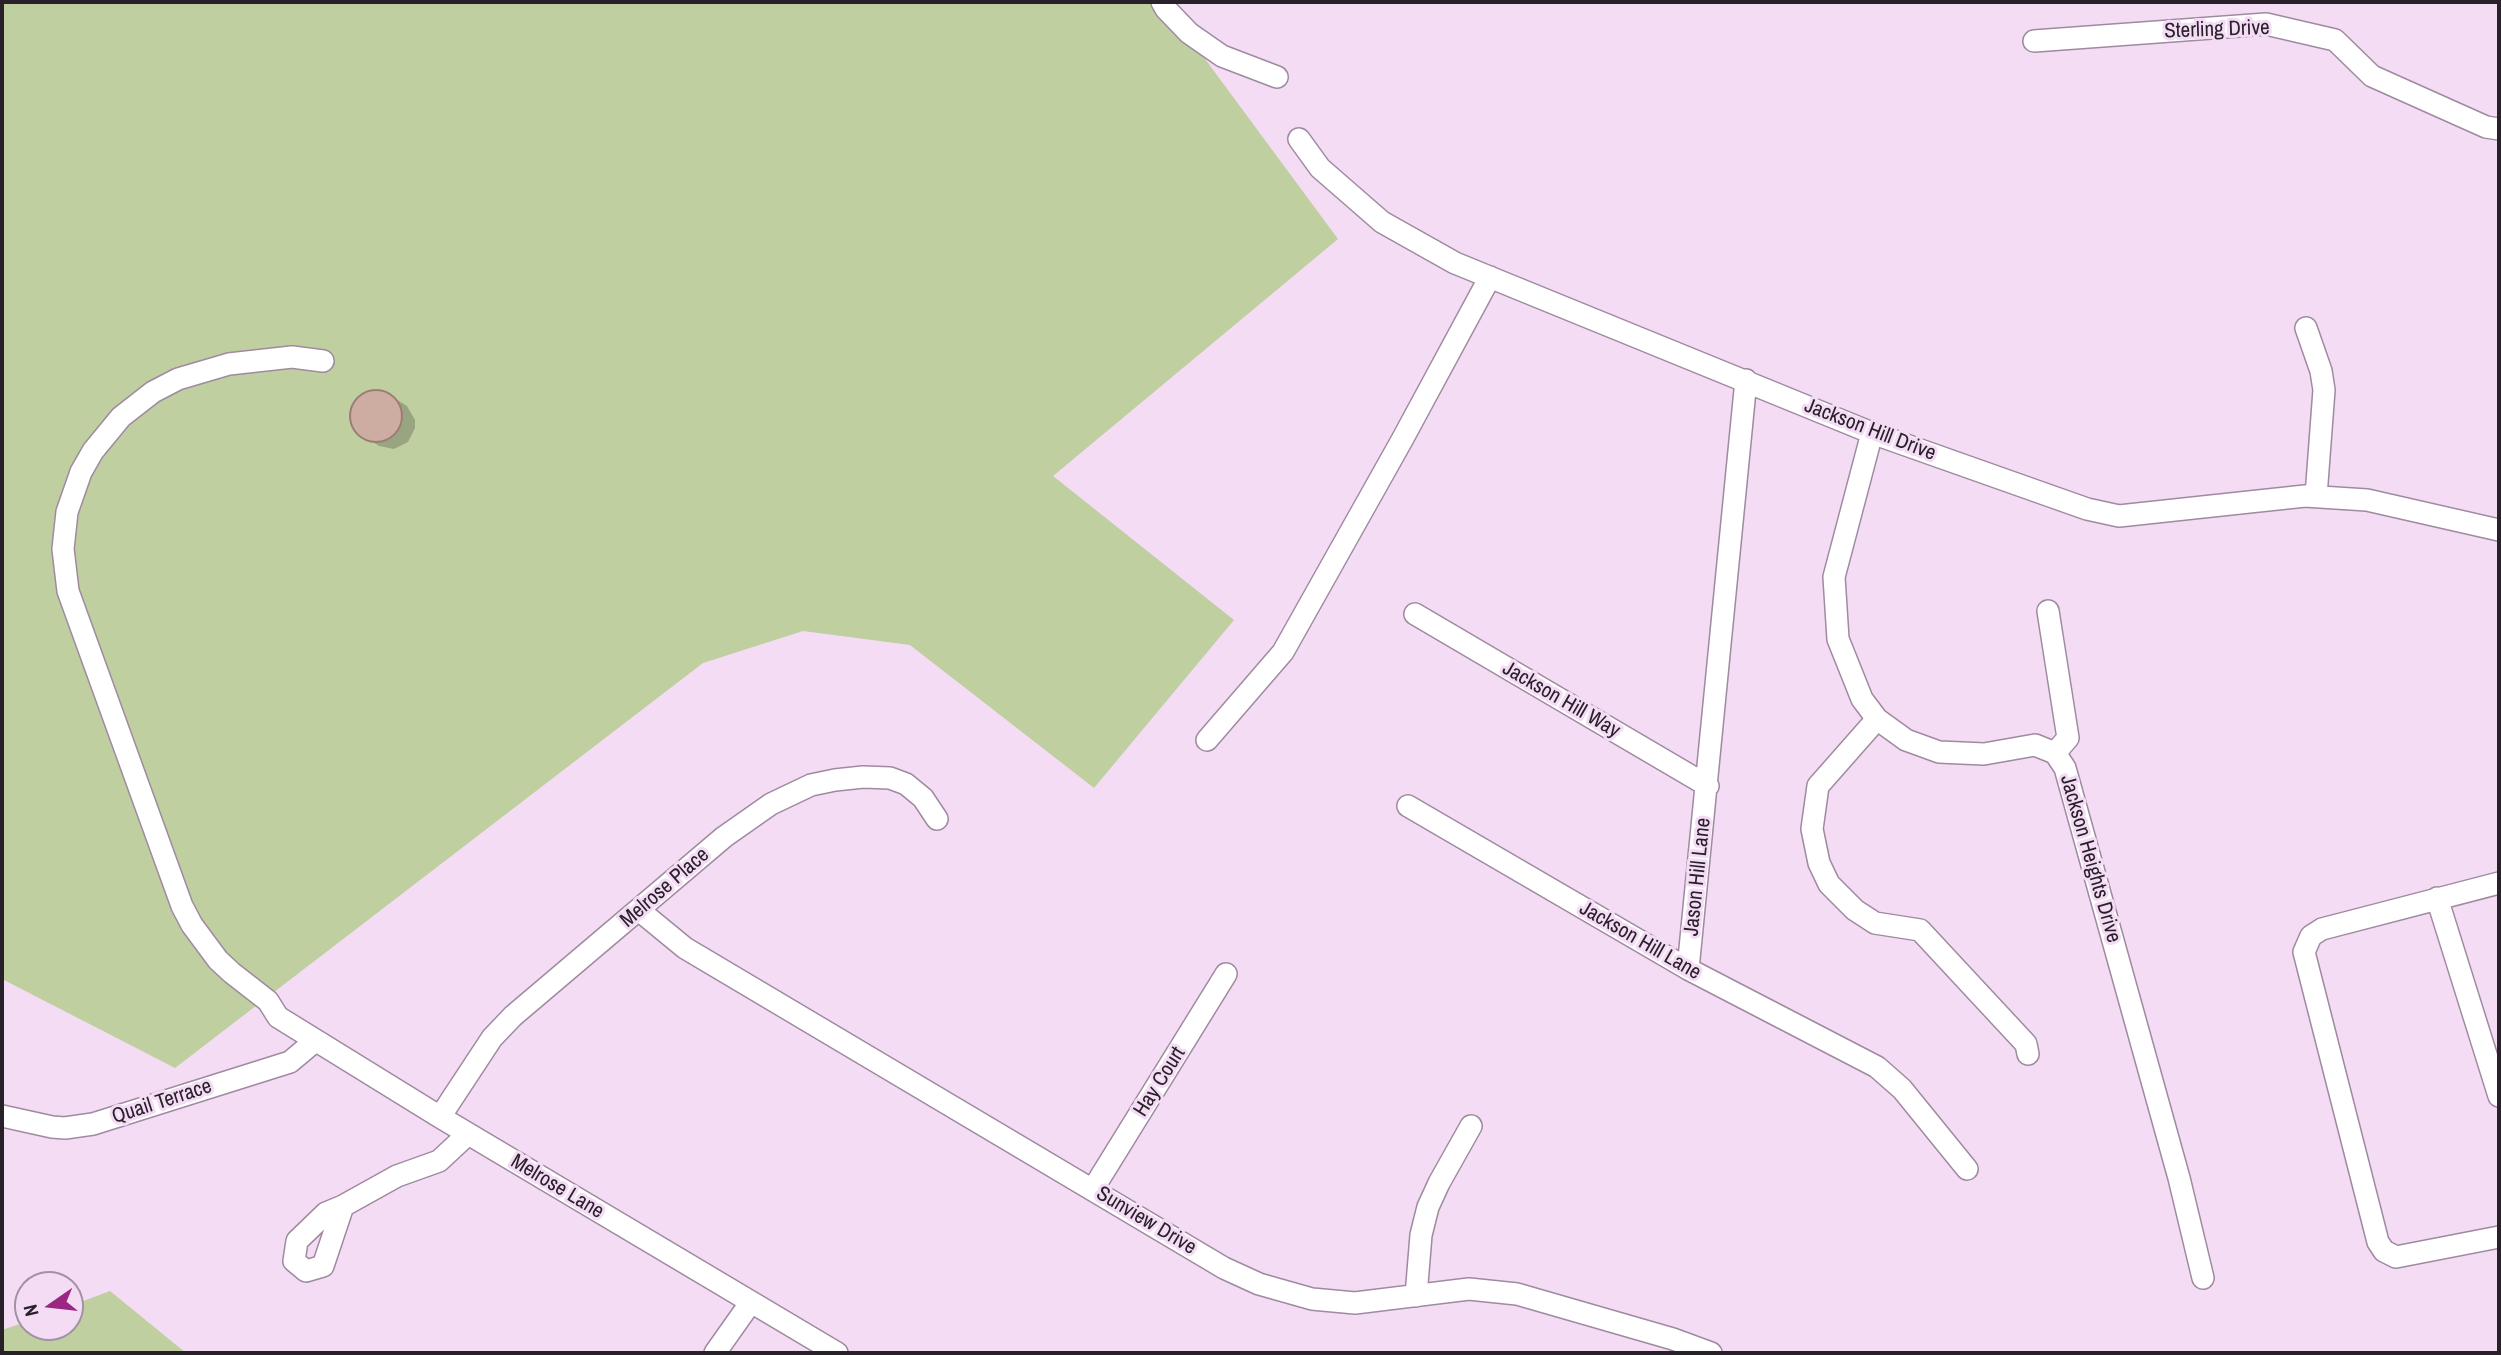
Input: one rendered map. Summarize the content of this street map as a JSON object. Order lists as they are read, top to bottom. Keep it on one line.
{"streets":{"street":["Sterling Drive","Jackson Hill Drive","Jackson Hill Way","Jackson Heights Drive","Jason Hill Lane","Melrose Place","Jackson Hill Lane","Hay Court","Quail Terrace","Melrose Lane","Sunview Drive"]},"crossings":[["Jackson Hill Drive","Jackson Heights Drive"],["Jackson Hill Way","Jason Hill Lane"],["Jason Hill Lane","Jackson Hill Lane"],["Melrose Place","Melrose Lane"],["Melrose Place","Sunview Drive"],["Hay Court","Sunview Drive"],["Quail Terrace","Melrose Lane"]],"north":"left"}
